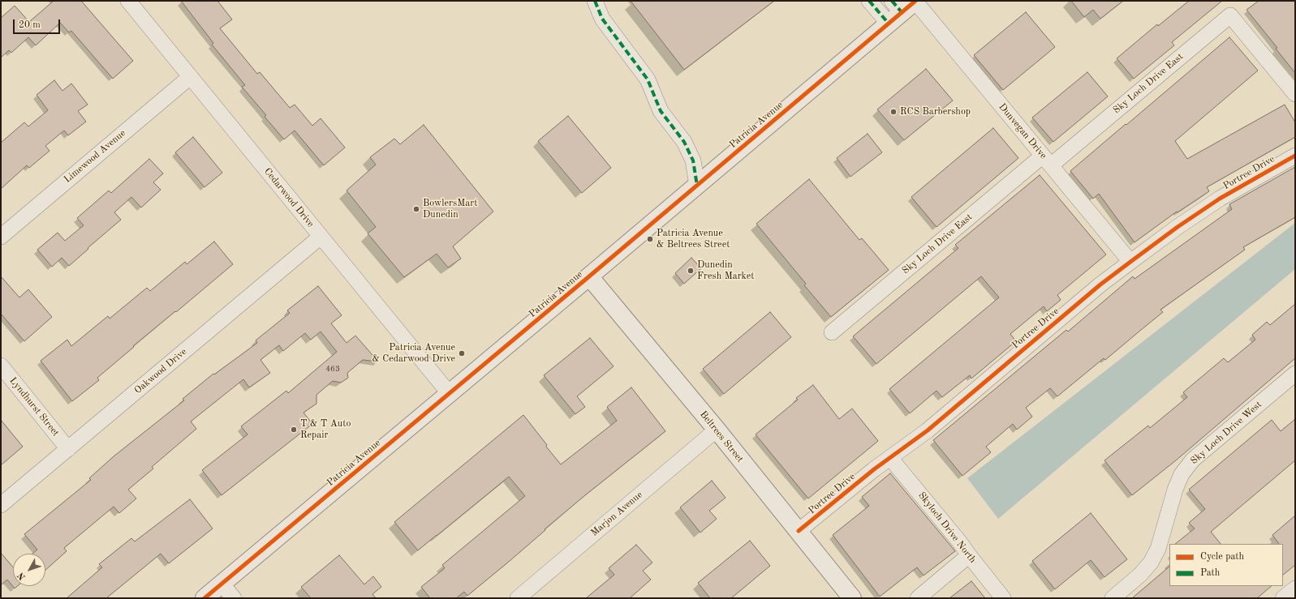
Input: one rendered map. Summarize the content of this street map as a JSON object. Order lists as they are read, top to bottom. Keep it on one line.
{"streets":{"street":["Sky Loch Drive East","Patricia Avenue","Dunvegan Drive","Limewood Avenue","Portree Drive","Cedarwood Drive","Oakwood Drive","Lyndhurst Street","Sky Loch Drive West","Beltrees Street","Marjon Avenue","Skyloch Drive North"]},"crossings":[["Sky Loch Drive East","Dunvegan Drive"],["Patricia Avenue","Dunvegan Drive"],["Patricia Avenue","Cedarwood Drive"],["Patricia Avenue","Beltrees Street"],["Dunvegan Drive","Portree Drive"],["Limewood Avenue","Cedarwood Drive"],["Portree Drive","Beltrees Street"],["Portree Drive","Skyloch Drive North"],["Cedarwood Drive","Oakwood Drive"],["Oakwood Drive","Lyndhurst Street"],["Beltrees Street","Marjon Avenue"]],"places":["RCS Barbershop","BowlersMart Dunedin","Patricia Avenue & Beltrees Street","Dunedin Fresh Market","Patricia Avenue & Cedarwood Drive","T & T Auto Repair"],"house_numbers":["463"],"legend":["Cycle path","Path"],"scale_bar":"20 m","north":"bottom left"}
